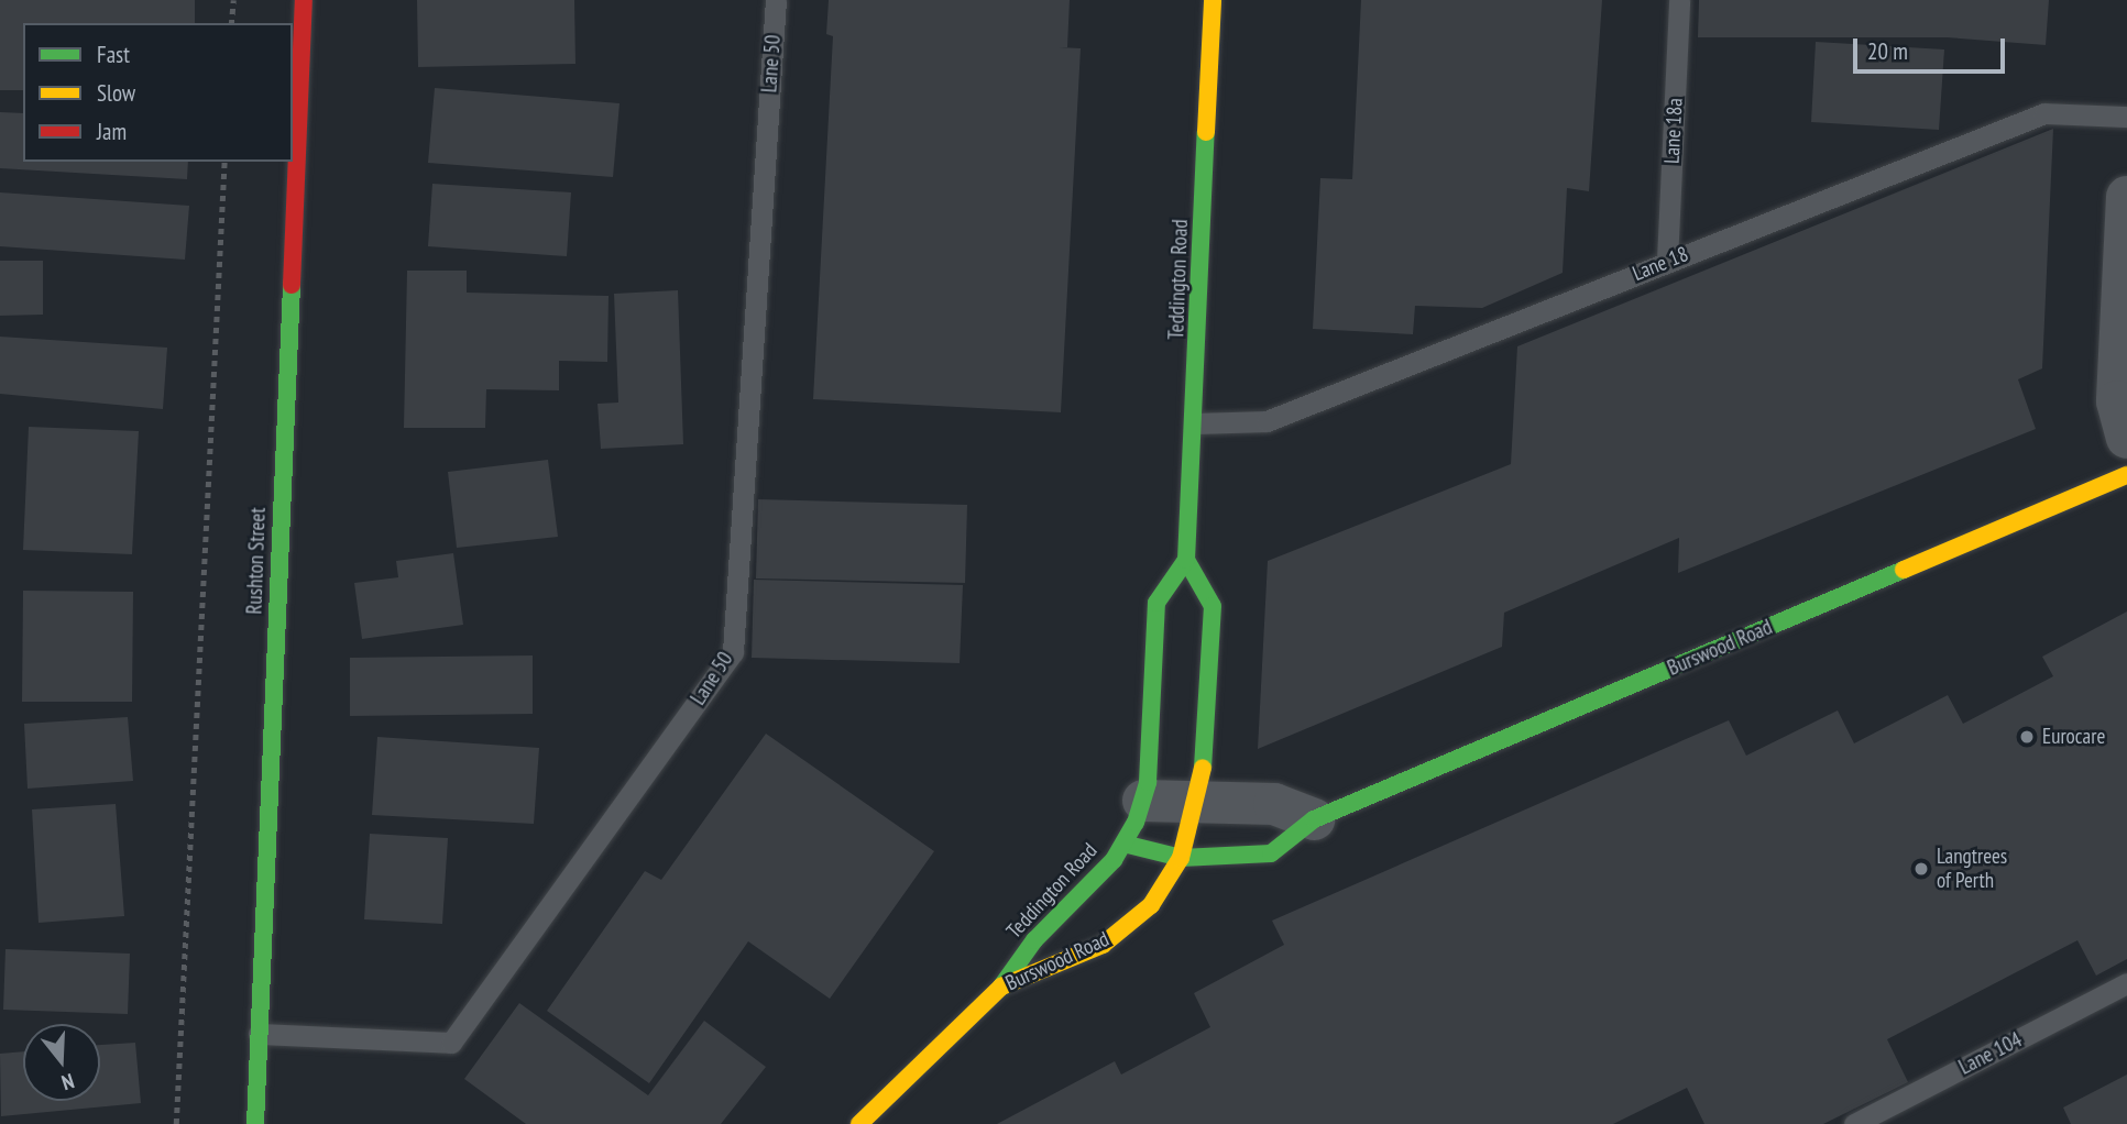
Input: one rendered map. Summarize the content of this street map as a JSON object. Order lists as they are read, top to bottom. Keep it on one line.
{"streets":{"street":["Teddington Road","Rushton Street","Burswood Road"],"lane":["Lane 50","Lane 18a","Lane 18","Lane 104"]},"crossings":[["Lane 50","Rushton Street"],["Lane 18a","Lane 18"],["Lane 18","Teddington Road"],["Teddington Road","Burswood Road"]],"places":["Eurocare","Langtrees of Perth"],"legend":["Fast","Slow","Jam"],"scale_bar":"20 m","north":"bottom"}
